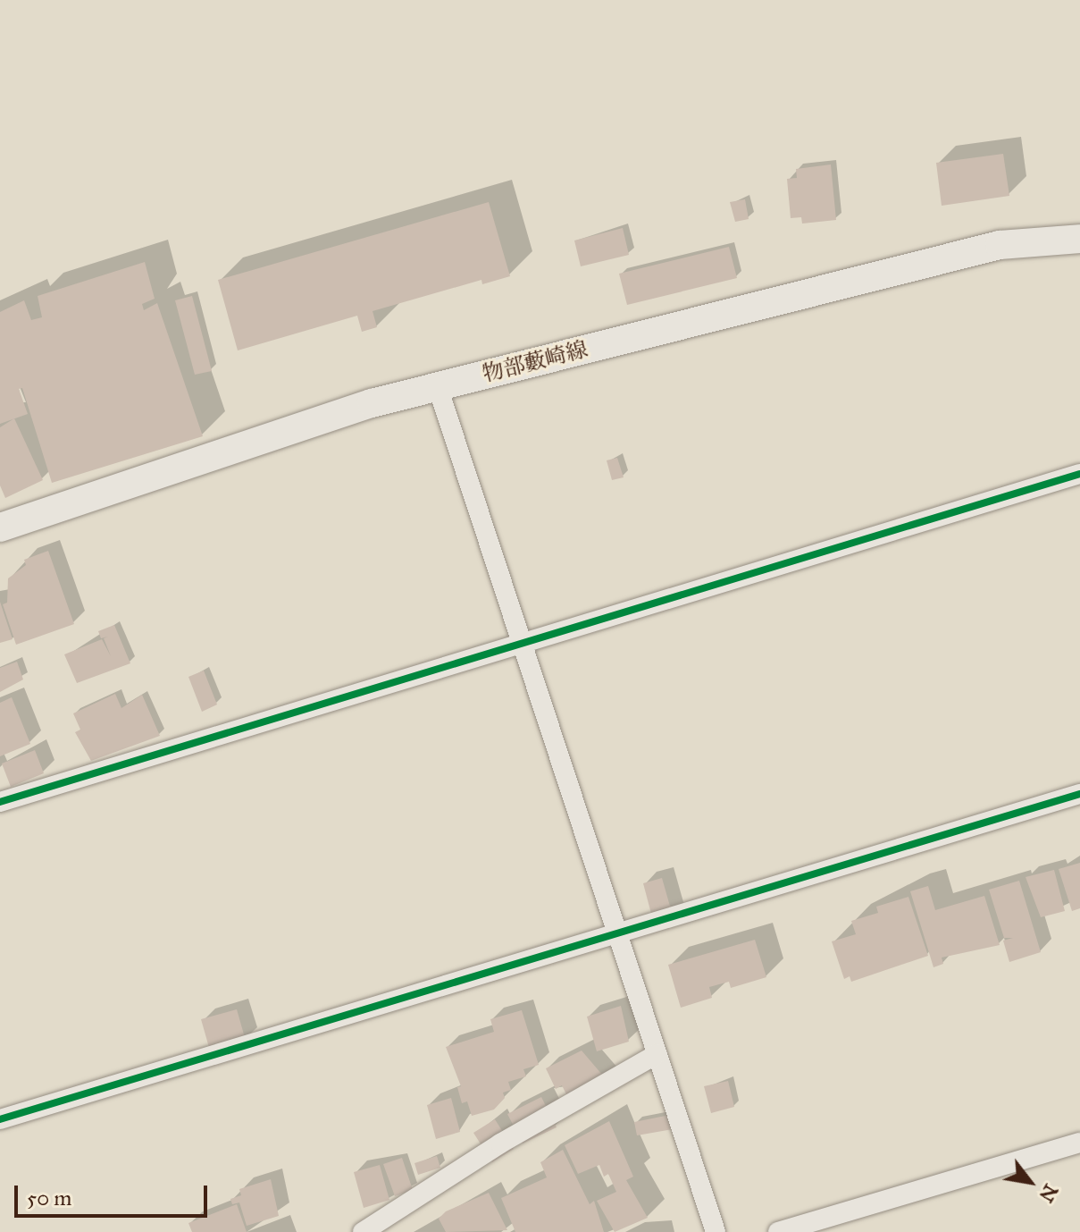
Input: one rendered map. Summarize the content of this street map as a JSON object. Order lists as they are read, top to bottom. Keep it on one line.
{"streets":{"main road":["物部藪崎線"]},"scale_bar":"50 m","north":"bottom right"}
